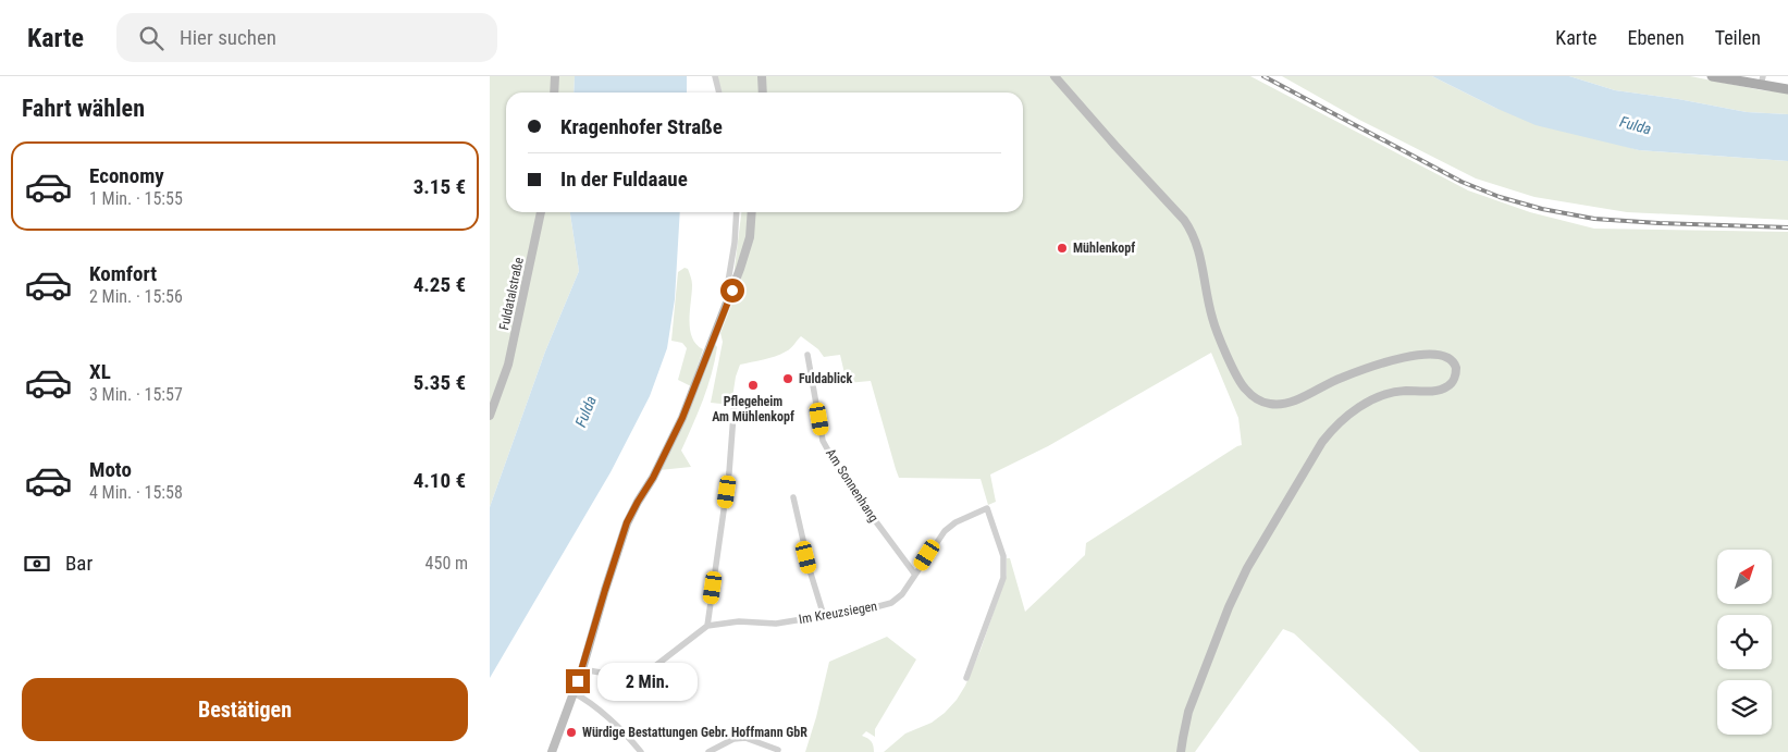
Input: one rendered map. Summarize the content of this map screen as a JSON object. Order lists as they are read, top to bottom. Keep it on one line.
{"streets":{"street":["Fuldatalstraße","Am Sonnenhang","Im Kreuzsiegen"]},"crossings":[["Am Sonnenhang","Im Kreuzsiegen"]],"water":["Fulda"],"places":["Mühlenkopf","Fuldablick","Pflegeheim Am Mühlenkopf","Würdige Bestattungen Gebr. Hoffmann GbR"],"north":"top right","page":{"header":"Karte","search":"Hier suchen","nav":["Karte","Ebenen","Teilen"],"heading":"Fahrt wählen","banner":["Kragenhofer Straße","In der Fuldaaue"],"list":[{"name":"Economy","note":"1 Min. · 15:55","value":"3.15 €"},{"name":"Komfort","note":"2 Min. · 15:56","value":"4.25 €"},{"name":"XL","note":"3 Min. · 15:57","value":"5.35 €"},{"name":"Moto","note":"4 Min. · 15:58","value":"4.10 €"}],"pay":["Bar","450 m"],"bubble":"2 Min.","buttons":"Bestätigen"}}
